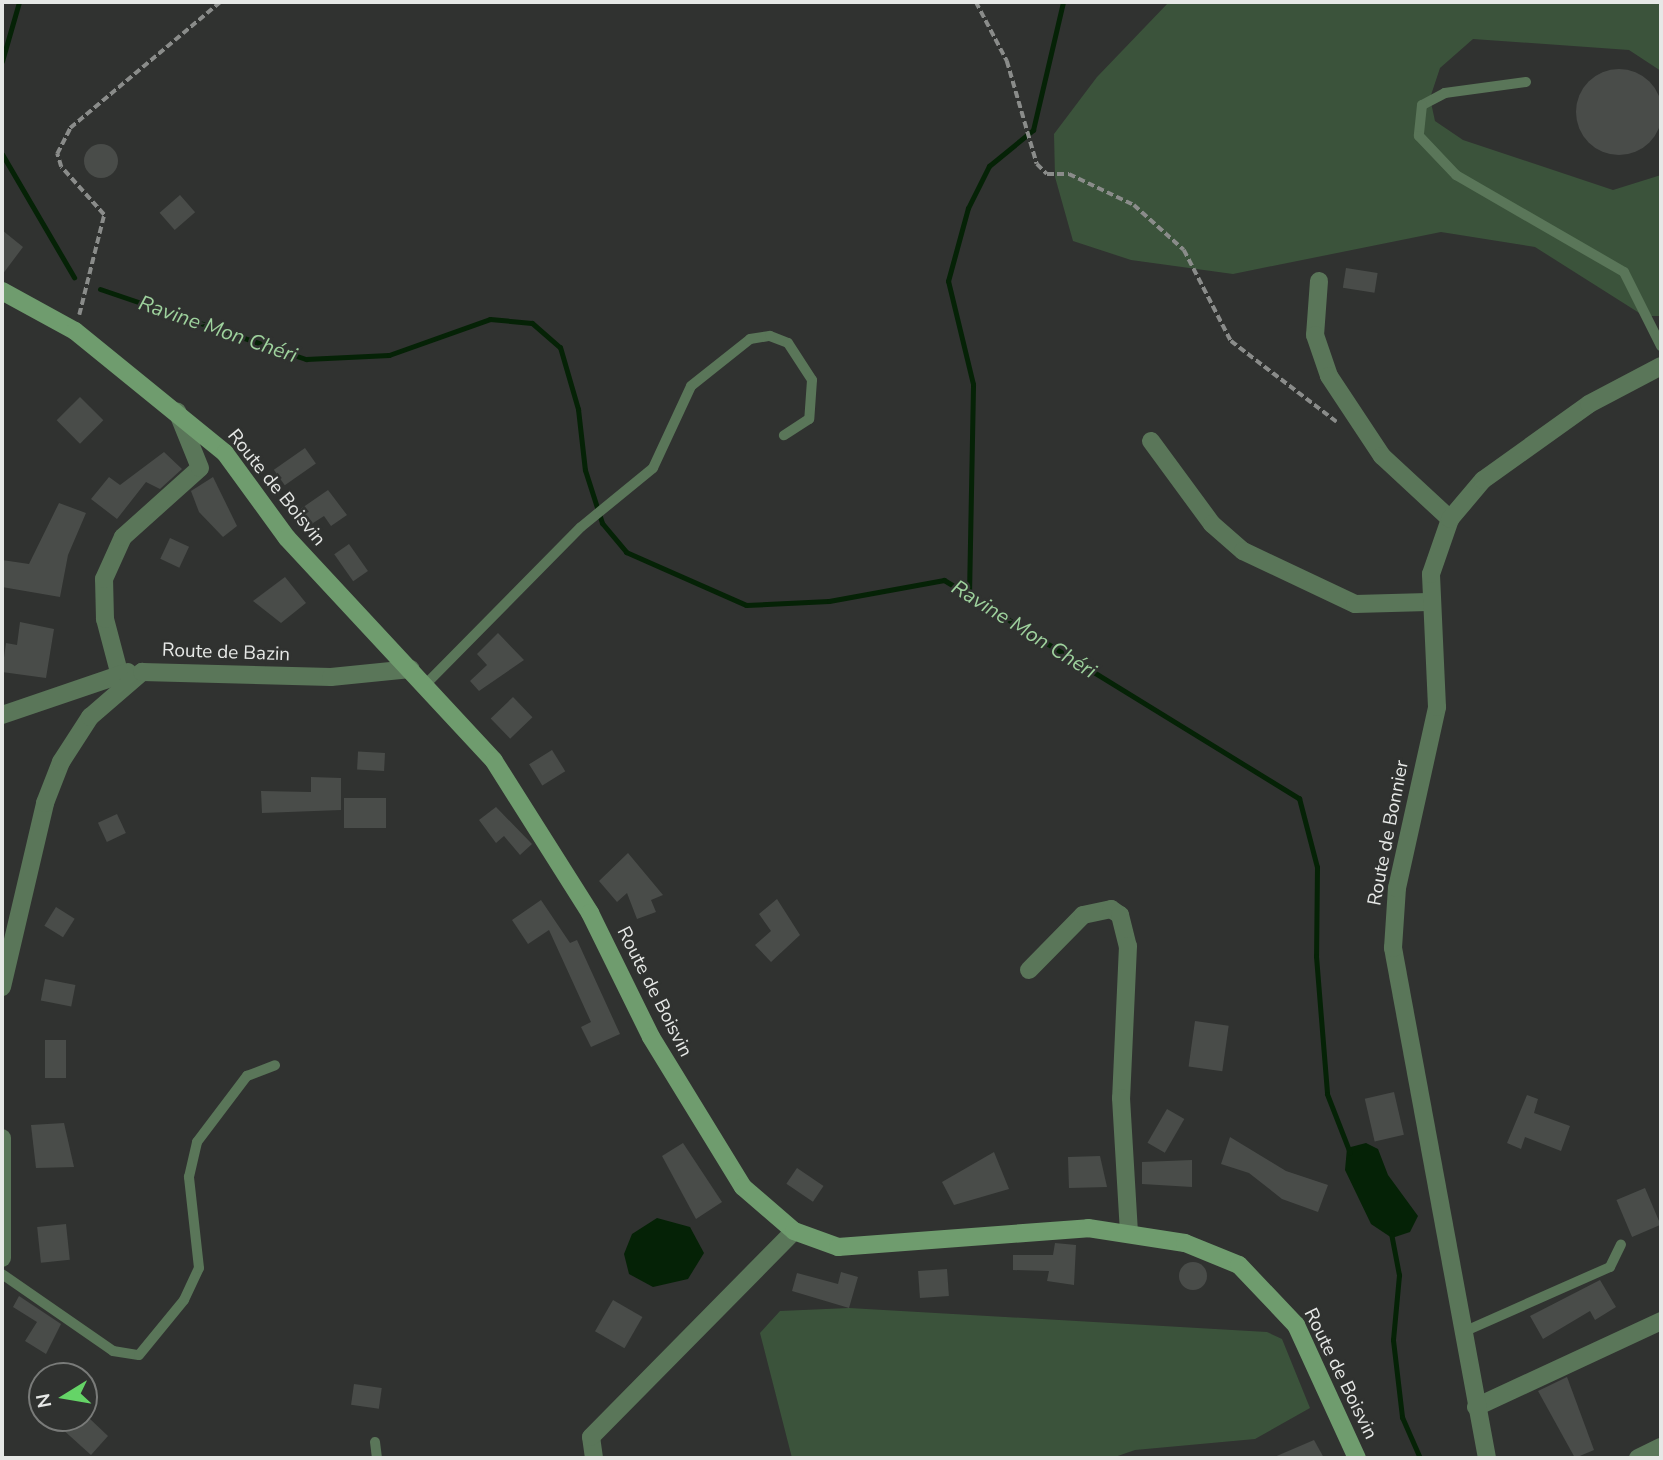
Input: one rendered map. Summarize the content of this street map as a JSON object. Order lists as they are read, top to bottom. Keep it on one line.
{"streets":{"main road":["Route de Boisvin"],"street":["Route de Bazin","Route de Bonnier"]},"crossings":[["Route de Boisvin","Route de Bazin"]],"water":["Ravine Mon Chéri"],"north":"left"}
